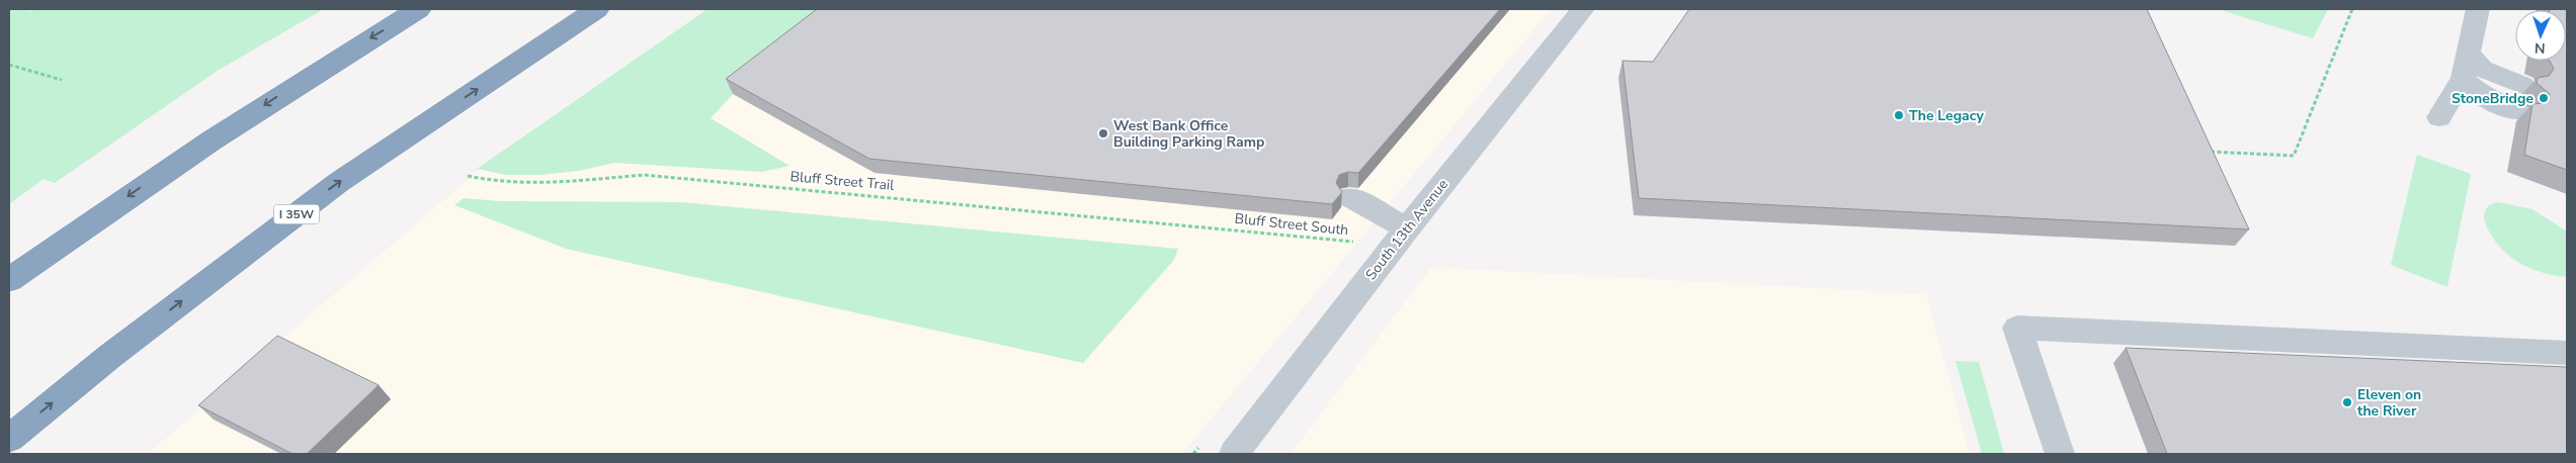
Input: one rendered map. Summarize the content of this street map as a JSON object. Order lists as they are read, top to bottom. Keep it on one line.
{"streets":{"highway":["I 35W"],"street":["South 13th Avenue"],"path":["Bluff Street Trail","Bluff Street South"]},"crossings":[["Bluff Street Trail","Bluff Street South"]],"places":["StoneBridge","The Legacy","West Bank Office Building Parking Ramp","Eleven on the River"],"north":"bottom"}
